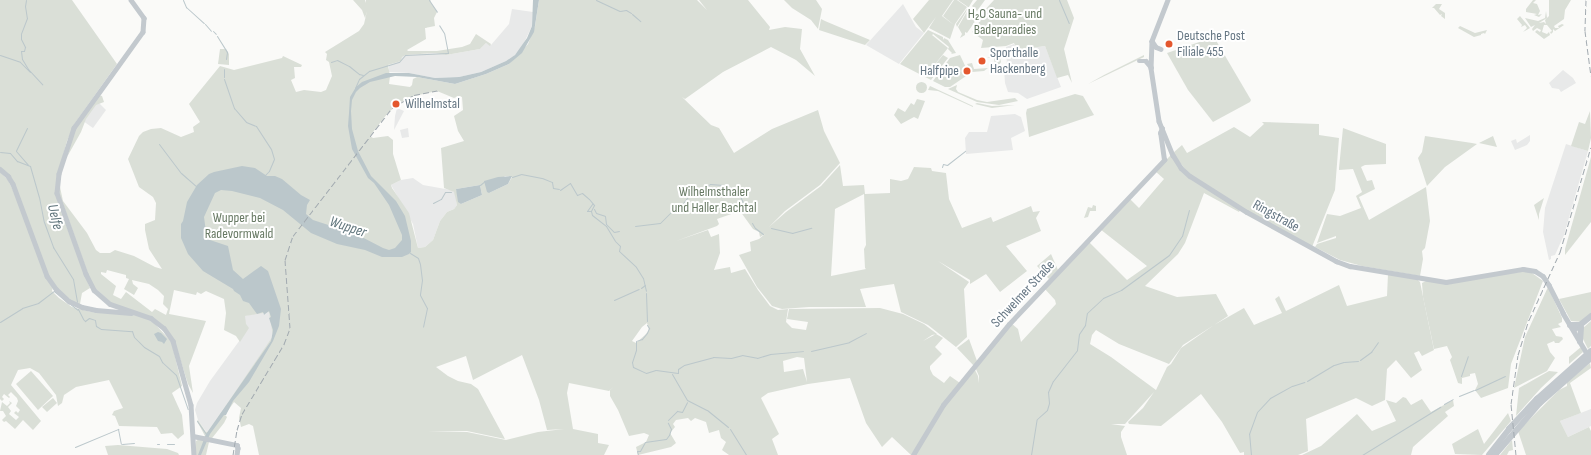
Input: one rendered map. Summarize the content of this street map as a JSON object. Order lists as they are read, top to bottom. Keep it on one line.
{"streets":{"main road":["Ringstraße","Schwelmer Straße"]},"crossings":[["Ringstraße","Schwelmer Straße"]],"water":["Uelfe","Wupper"],"parks":["H₂O Sauna- und Badeparadies","Wilhelmsthaler und Haller Bachtal","Wupper bei Radevormwald"],"places":["Deutsche Post Filiale 455","Sporthalle Hackenberg","Halfpipe","Wilhelmstal"]}
